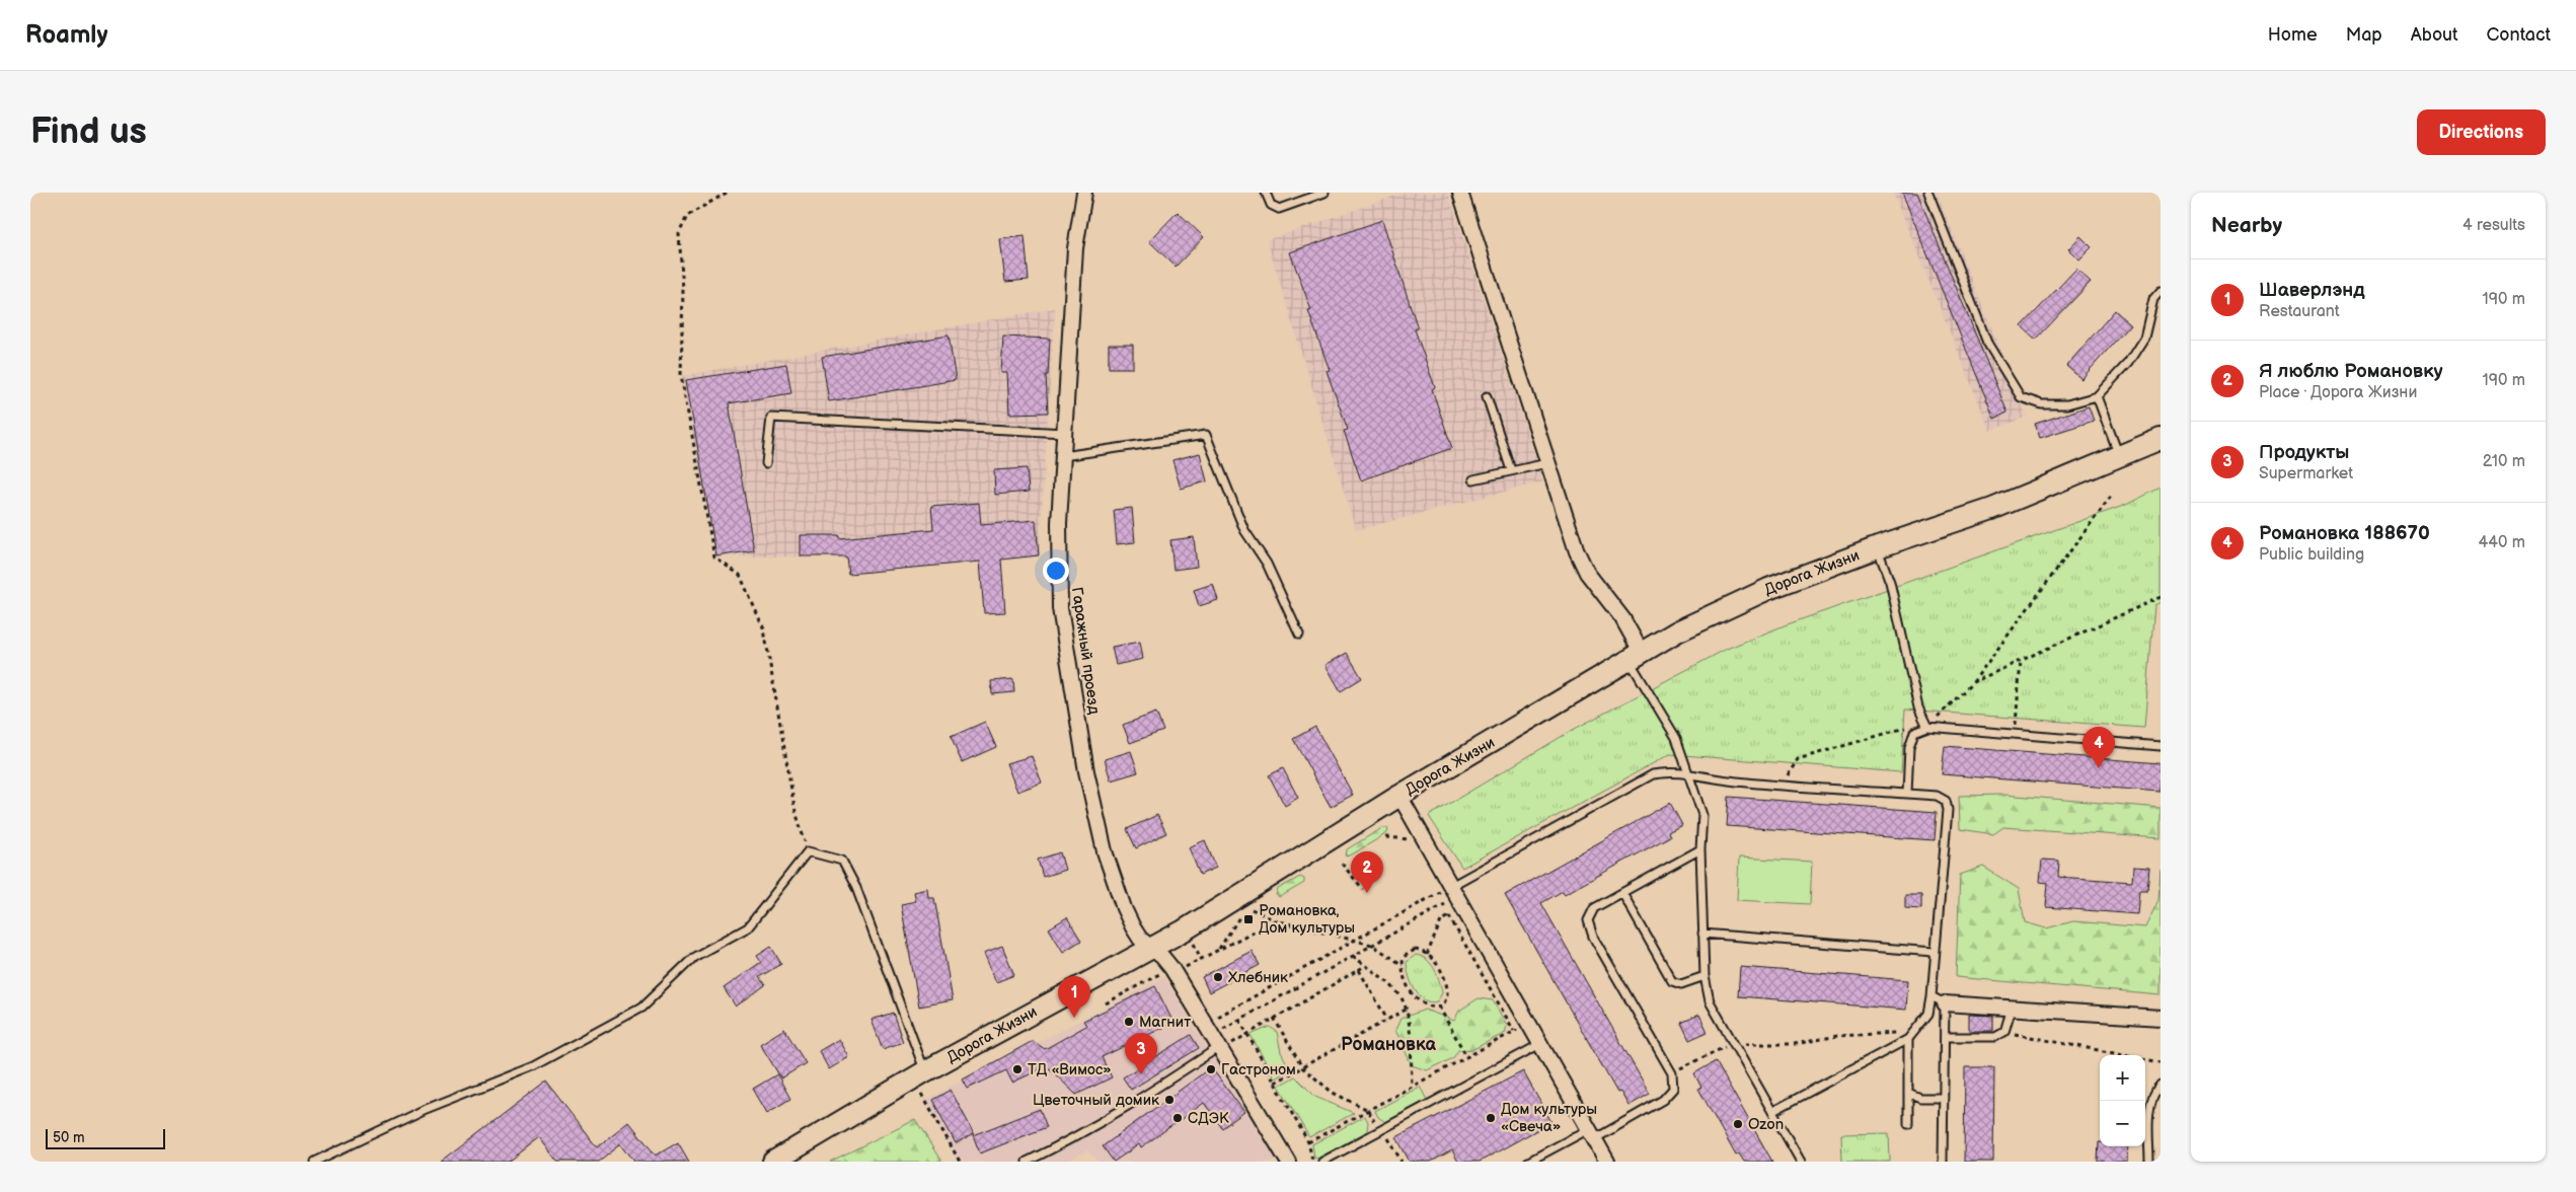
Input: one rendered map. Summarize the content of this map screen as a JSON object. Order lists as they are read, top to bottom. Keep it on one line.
{"streets":{"main road":["Дорога Жизни"],"street":["Гаражный проезд"]},"crossings":[["Дорога Жизни","Гаражный проезд"]],"districts":["Романовка"],"places":{"transit":["Романовка, Дом культуры"],"other":["Хлебник","Магнит","ТД «Вимос»","Гастроном","Цветочный домик","СДЭК","Дом культуры «Свеча»","Ozon"]},"scale_bar":"50 m","page":{"header":"Roamly","nav":["Home","Map","About","Contact"],"buttons":"Directions","title":"Find us","heading":["Nearby","4 results"],"list":[{"mark":"1","name":"Шаверлэнд","note":"Restaurant","value":"190 m"},{"mark":"2","name":"Я люблю Романовку","note":"Place · Дорога Жизни","value":"190 m"},{"mark":"3","name":"Продукты","note":"Supermarket","value":"210 m"},{"mark":"4","name":"Романовка 188670","note":"Public building","value":"440 m"}],"pins":["4","2","1","3"],"map_buttons":["+","−"],"scale":"50 m"}}
